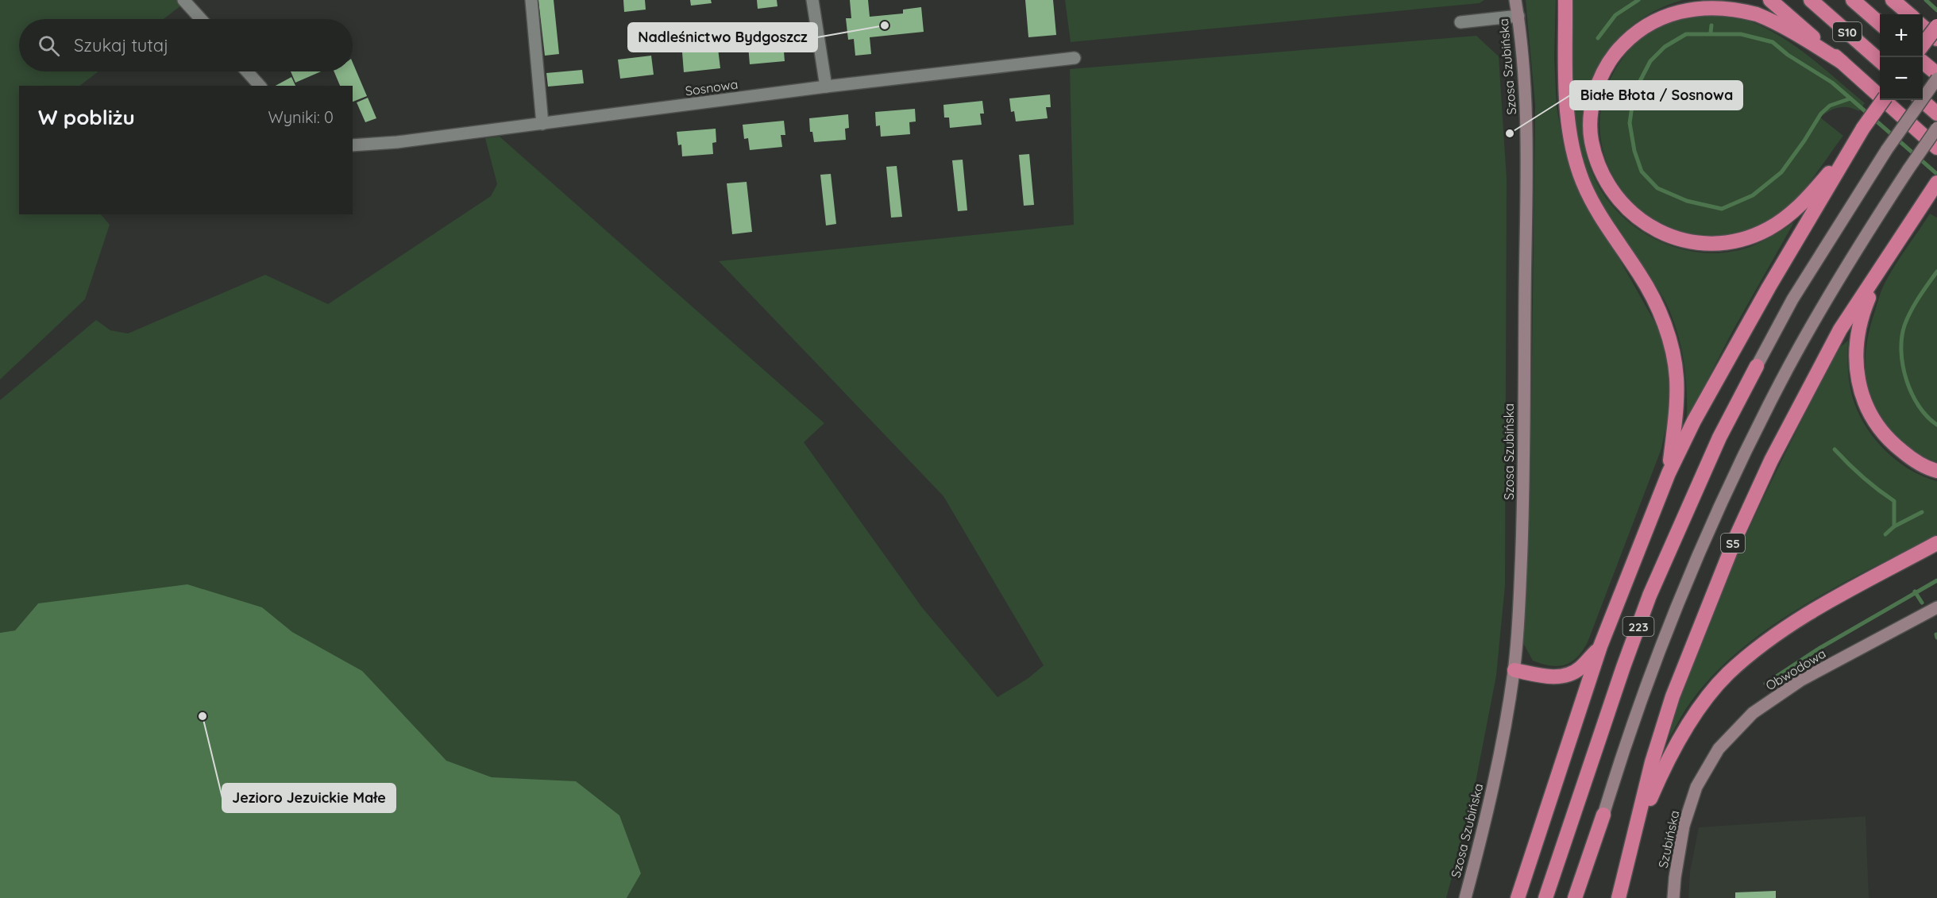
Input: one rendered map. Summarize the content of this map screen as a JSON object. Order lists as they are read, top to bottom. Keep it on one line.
{"streets":{"highway":["S10","S5","223"],"street":["Szosa Szubińska","Sosnowa","Obwodowa","Szubińska"]},"crossings":[["Obwodowa","Szubińska"]],"places":["Nadleśnictwo Bydgoszcz","Białe Błota / Sosnowa","Jezioro Jezuickie Małe"],"page":{"map_buttons":["+","−"],"search":"Szukaj tutaj","heading":["W pobliżu","Wyniki: 0"]}}
